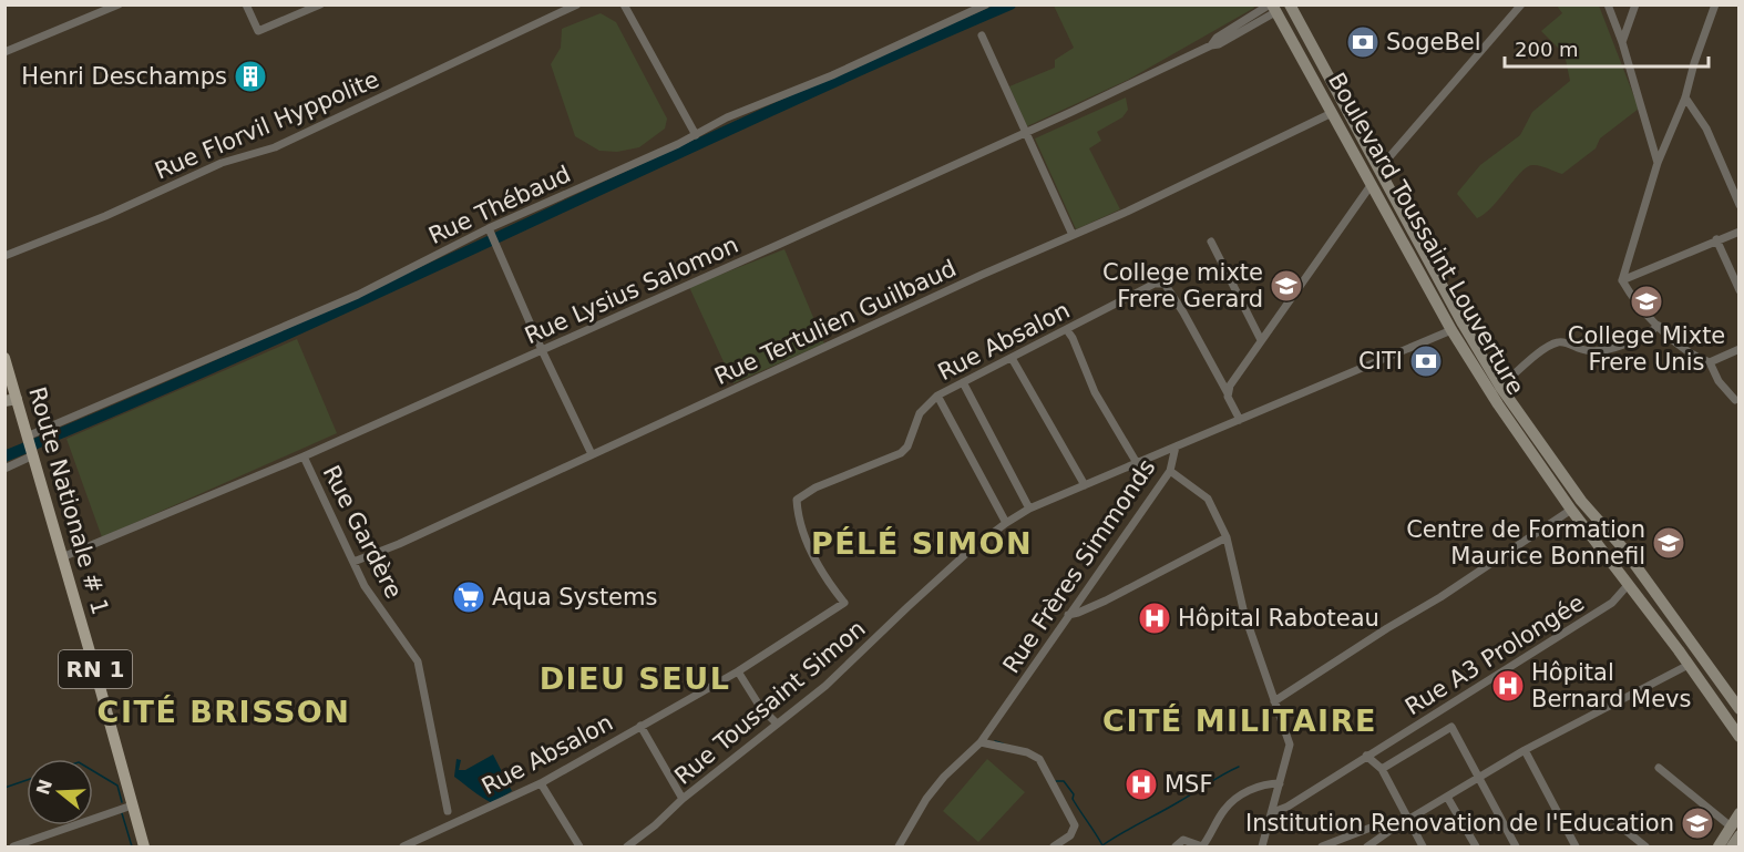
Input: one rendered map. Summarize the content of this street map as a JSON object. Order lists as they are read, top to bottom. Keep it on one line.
{"streets":{"main road":["Boulevard Toussaint Louverture","Route Nationale # 1","RN 1"],"street":["Rue Florvil Hyppolite","Rue Thébaud","Rue Lysius Salomon","Rue Tertulien Guilbaud","Rue Absalon","Rue Gardère","Rue Frères Simmonds","Rue A3 Prolongée","Rue Toussaint Simon"]},"crossings":[["Rue Thébaud","Route Nationale # 1"],["Boulevard Toussaint Louverture","Rue Lysius Salomon"],["Boulevard Toussaint Louverture","Rue Tertulien Guilbaud"],["Boulevard Toussaint Louverture","Rue Frères Simmonds"],["Boulevard Toussaint Louverture","Rue A3 Prolongée"],["Rue Lysius Salomon","Route Nationale # 1"],["Rue Lysius Salomon","Rue Gardère"],["Rue Tertulien Guilbaud","Rue Gardère"],["Rue Frères Simmonds","Rue Toussaint Simon"]],"districts":["PÉLÉ SIMON","DIEU SEUL","CITÉ BRISSON","CITÉ MILITAIRE"],"places":{"bank":["SogeBel","CITI"],"building":["Henri Deschamps"],"school or university":["College mixte Frere Gerard","College Mixte Frere Unis","Centre de Formation Maurice Bonnefil","Institution Renovation de l'Education"],"supermarket":["Aqua Systems"],"hospital":["Hôpital Raboteau","Hôpital Bernard Mevs","MSF"]},"scale_bar":"200 m","north":"left"}
